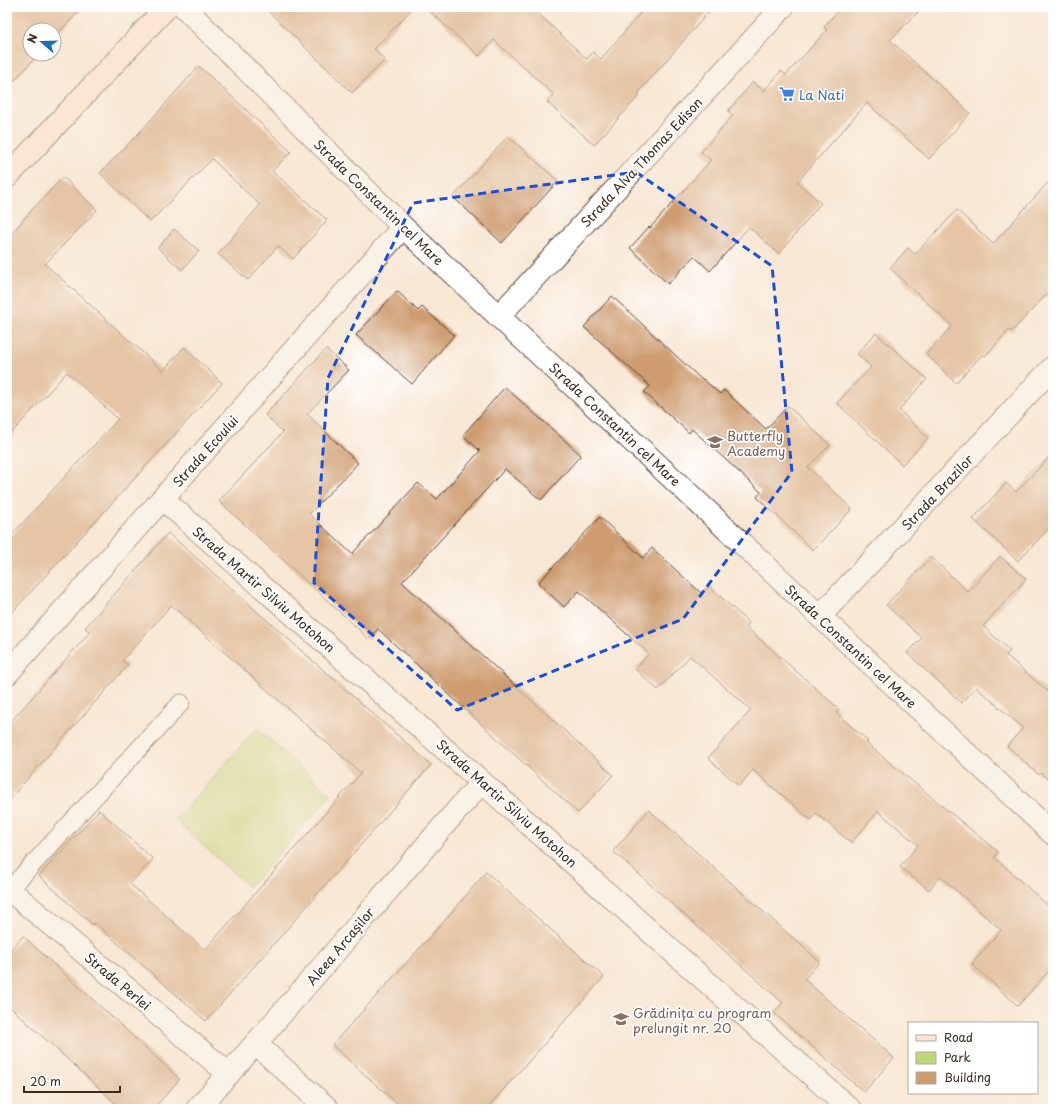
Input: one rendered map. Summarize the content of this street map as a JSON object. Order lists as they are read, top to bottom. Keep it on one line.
{"streets":{"street":["Strada Alva Thomas Edison","Strada Constantin cel Mare","Strada Ecoului","Strada Brazilor","Strada Martir Silviu Motohon","Aleea Arcașilor","Strada Perlei"]},"crossings":[["Strada Alva Thomas Edison","Strada Constantin cel Mare"],["Strada Constantin cel Mare","Strada Ecoului"],["Strada Constantin cel Mare","Strada Brazilor"],["Strada Ecoului","Strada Martir Silviu Motohon"],["Strada Martir Silviu Motohon","Aleea Arcașilor"],["Aleea Arcașilor","Strada Perlei"]],"places":{"supermarket":["La Nati"],"school or university":["Butterfly Academy","Grădinița cu program prelungit nr. 20"]},"legend":["Road","Park","Building"],"scale_bar":"20 m","north":"left"}
